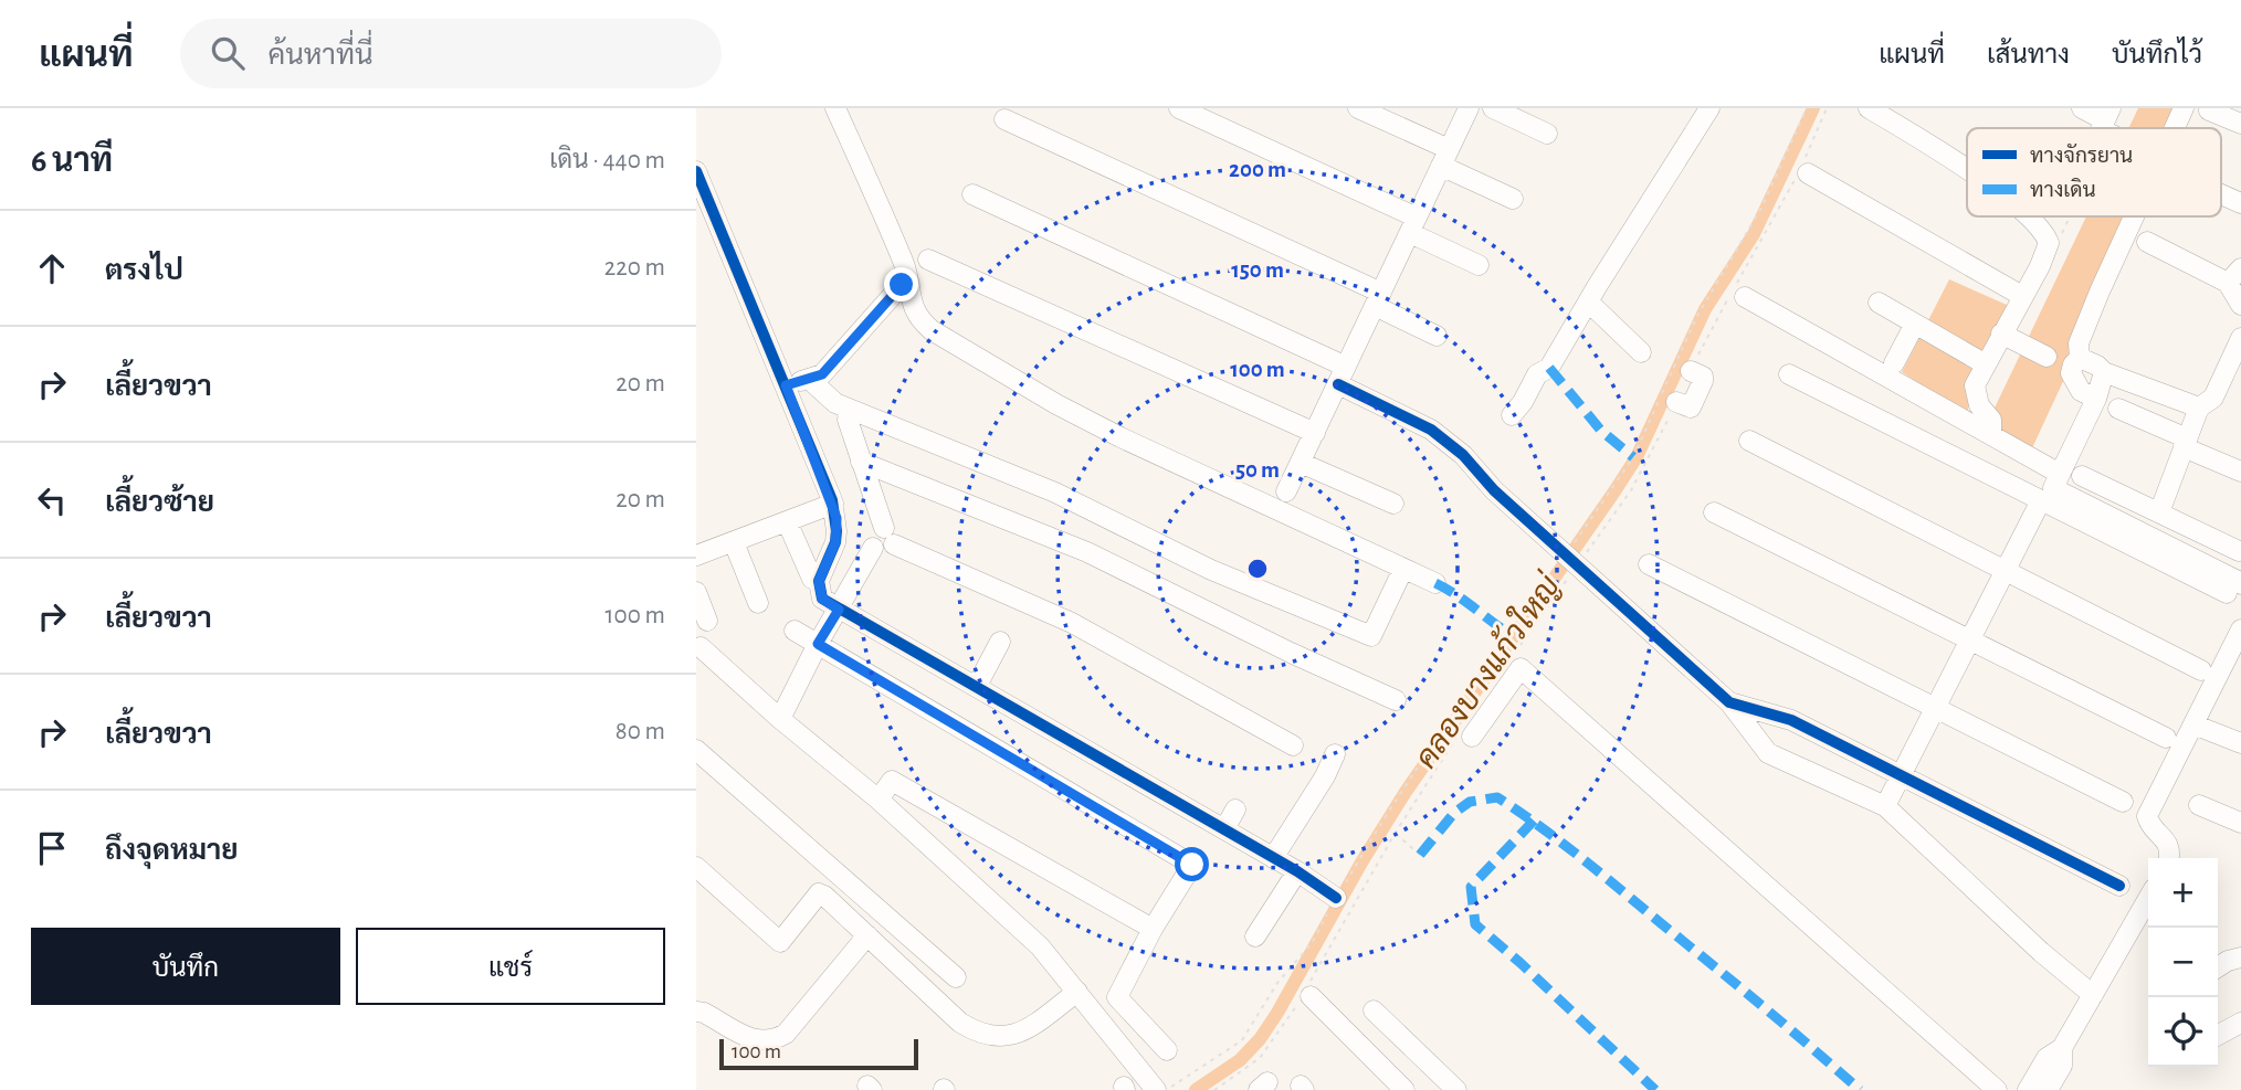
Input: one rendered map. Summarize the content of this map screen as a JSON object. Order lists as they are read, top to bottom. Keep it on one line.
{"water":["คลองบางแก้วใหญ่"],"legend":["ทางจักรยาน","ทางเดิน"],"scale_bar":"100 m","page":{"header":"แผนที่","search":"ค้นหาที่นี่","nav":["แผนที่","เส้นทาง","บันทึกไว้"],"heading":["6 นาที","เดิน · 440 m"],"list":[["ตรงไป","220 m"],["เลี้ยวขวา","20 m"],["เลี้ยวซ้าย","20 m"],["เลี้ยวขวา","100 m"],["เลี้ยวขวา","80 m"],"ถึงจุดหมาย"],"map_buttons":["+","−"],"buttons":["บันทึก","แชร์"],"scale":"100 m"},"rings":["200 m","150 m","100 m","50 m"]}
